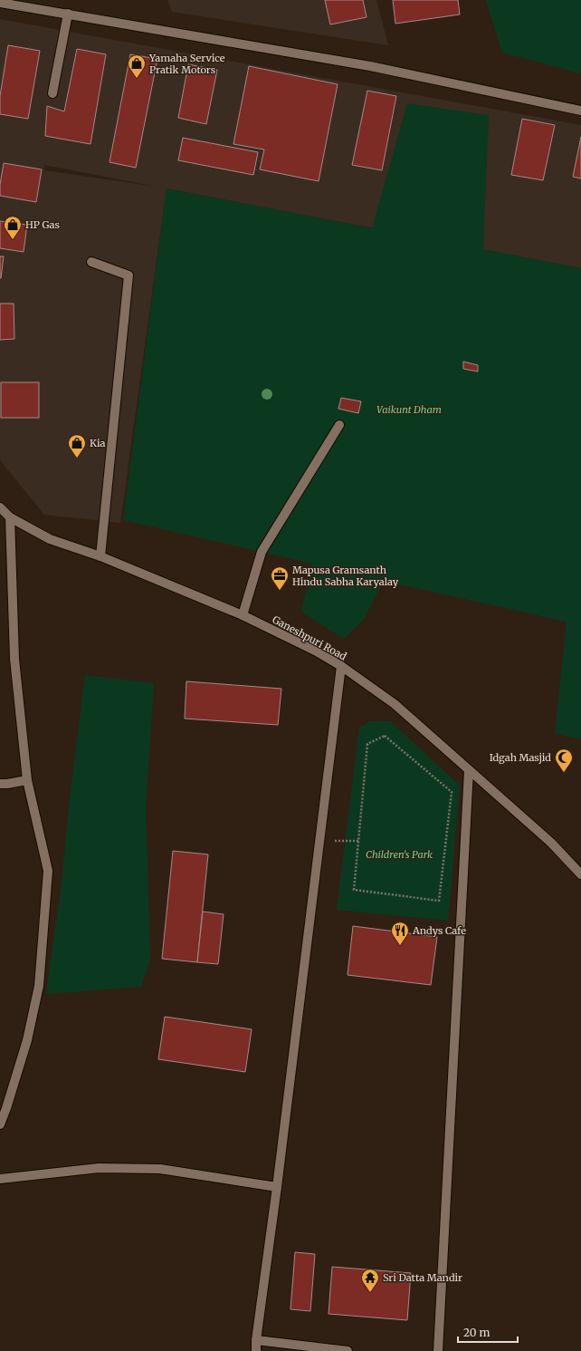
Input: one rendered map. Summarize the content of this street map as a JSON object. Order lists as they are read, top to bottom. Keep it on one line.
{"streets":{"street":["Ganeshpuri Road"]},"parks":["Vaikunt Dham","Children's Park"],"places":{"shop":["Yamaha Service Pratik Motors","HP Gas","Kia"],"office":["Mapusa Gramsanth Hindu Sabha Karyalay"],"mosque":["Idgah Masjid"],"restaurant":["Andys Cafe"],"temple":["Sri Datta Mandir"]},"scale_bar":"20 m"}
